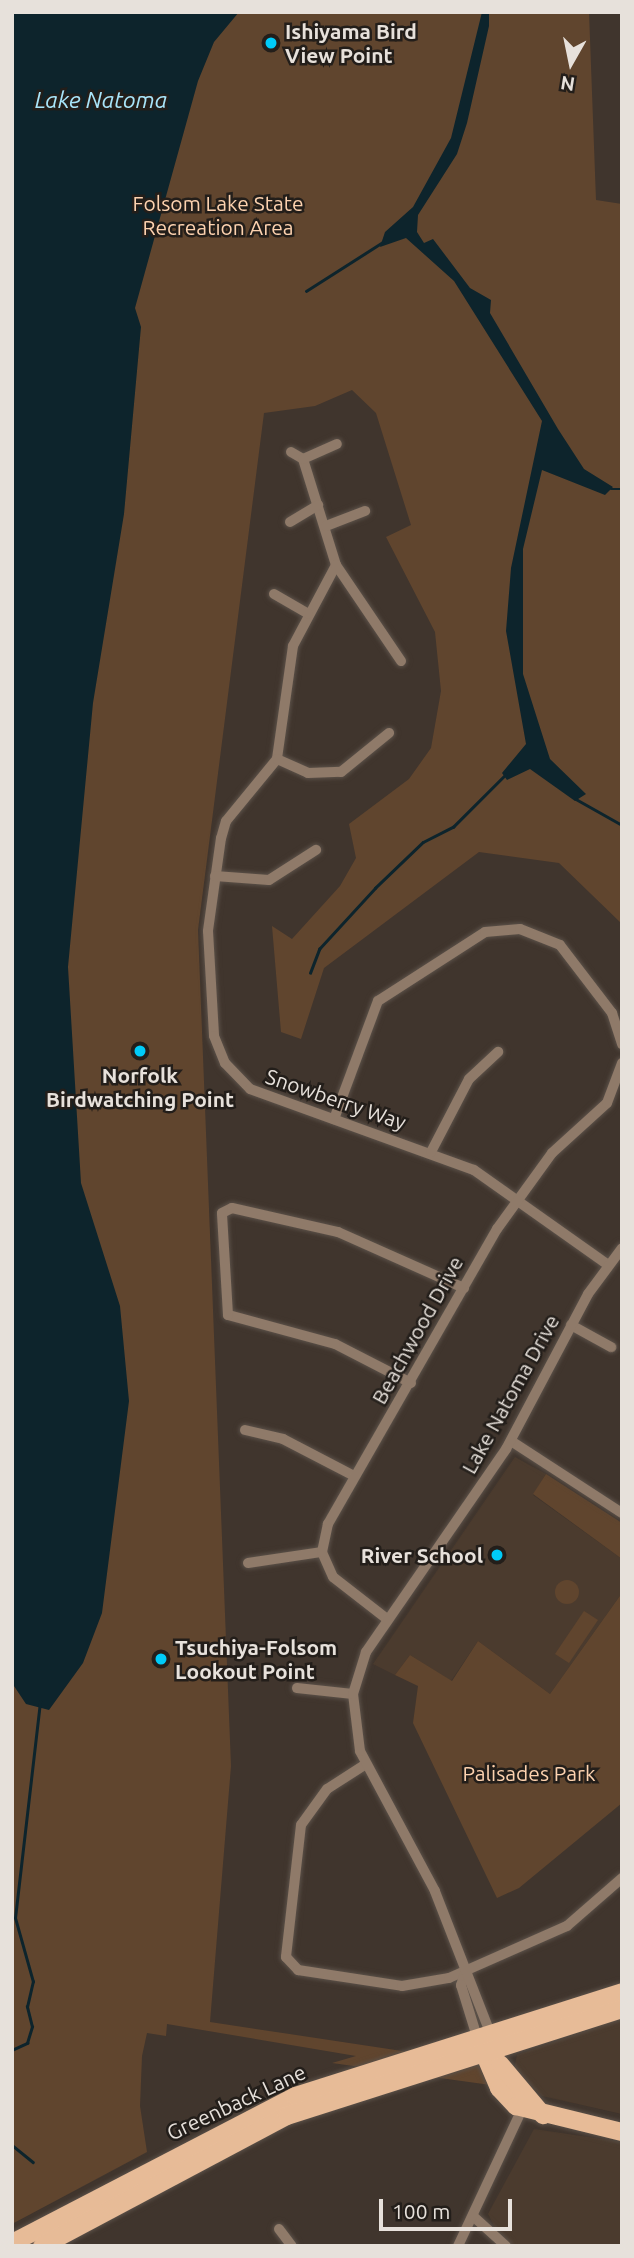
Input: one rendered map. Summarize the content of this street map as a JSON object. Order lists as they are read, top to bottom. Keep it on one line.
{"streets":{"main road":["Greenback Lane"],"street":["Snowberry Way","Beachwood Drive","Lake Natoma Drive"]},"crossings":[["Snowberry Way","Beachwood Drive"],["Snowberry Way","Lake Natoma Drive"],["Lake Natoma Drive","Greenback Lane"]],"water":["Lake Natoma"],"parks":["Folsom Lake State Recreation Area","Palisades Park"],"places":["Ishiyama Bird View Point","Norfolk Birdwatching Point","River School","Tsuchiya-Folsom Lookout Point"],"scale_bar":"100 m","north":"bottom"}
